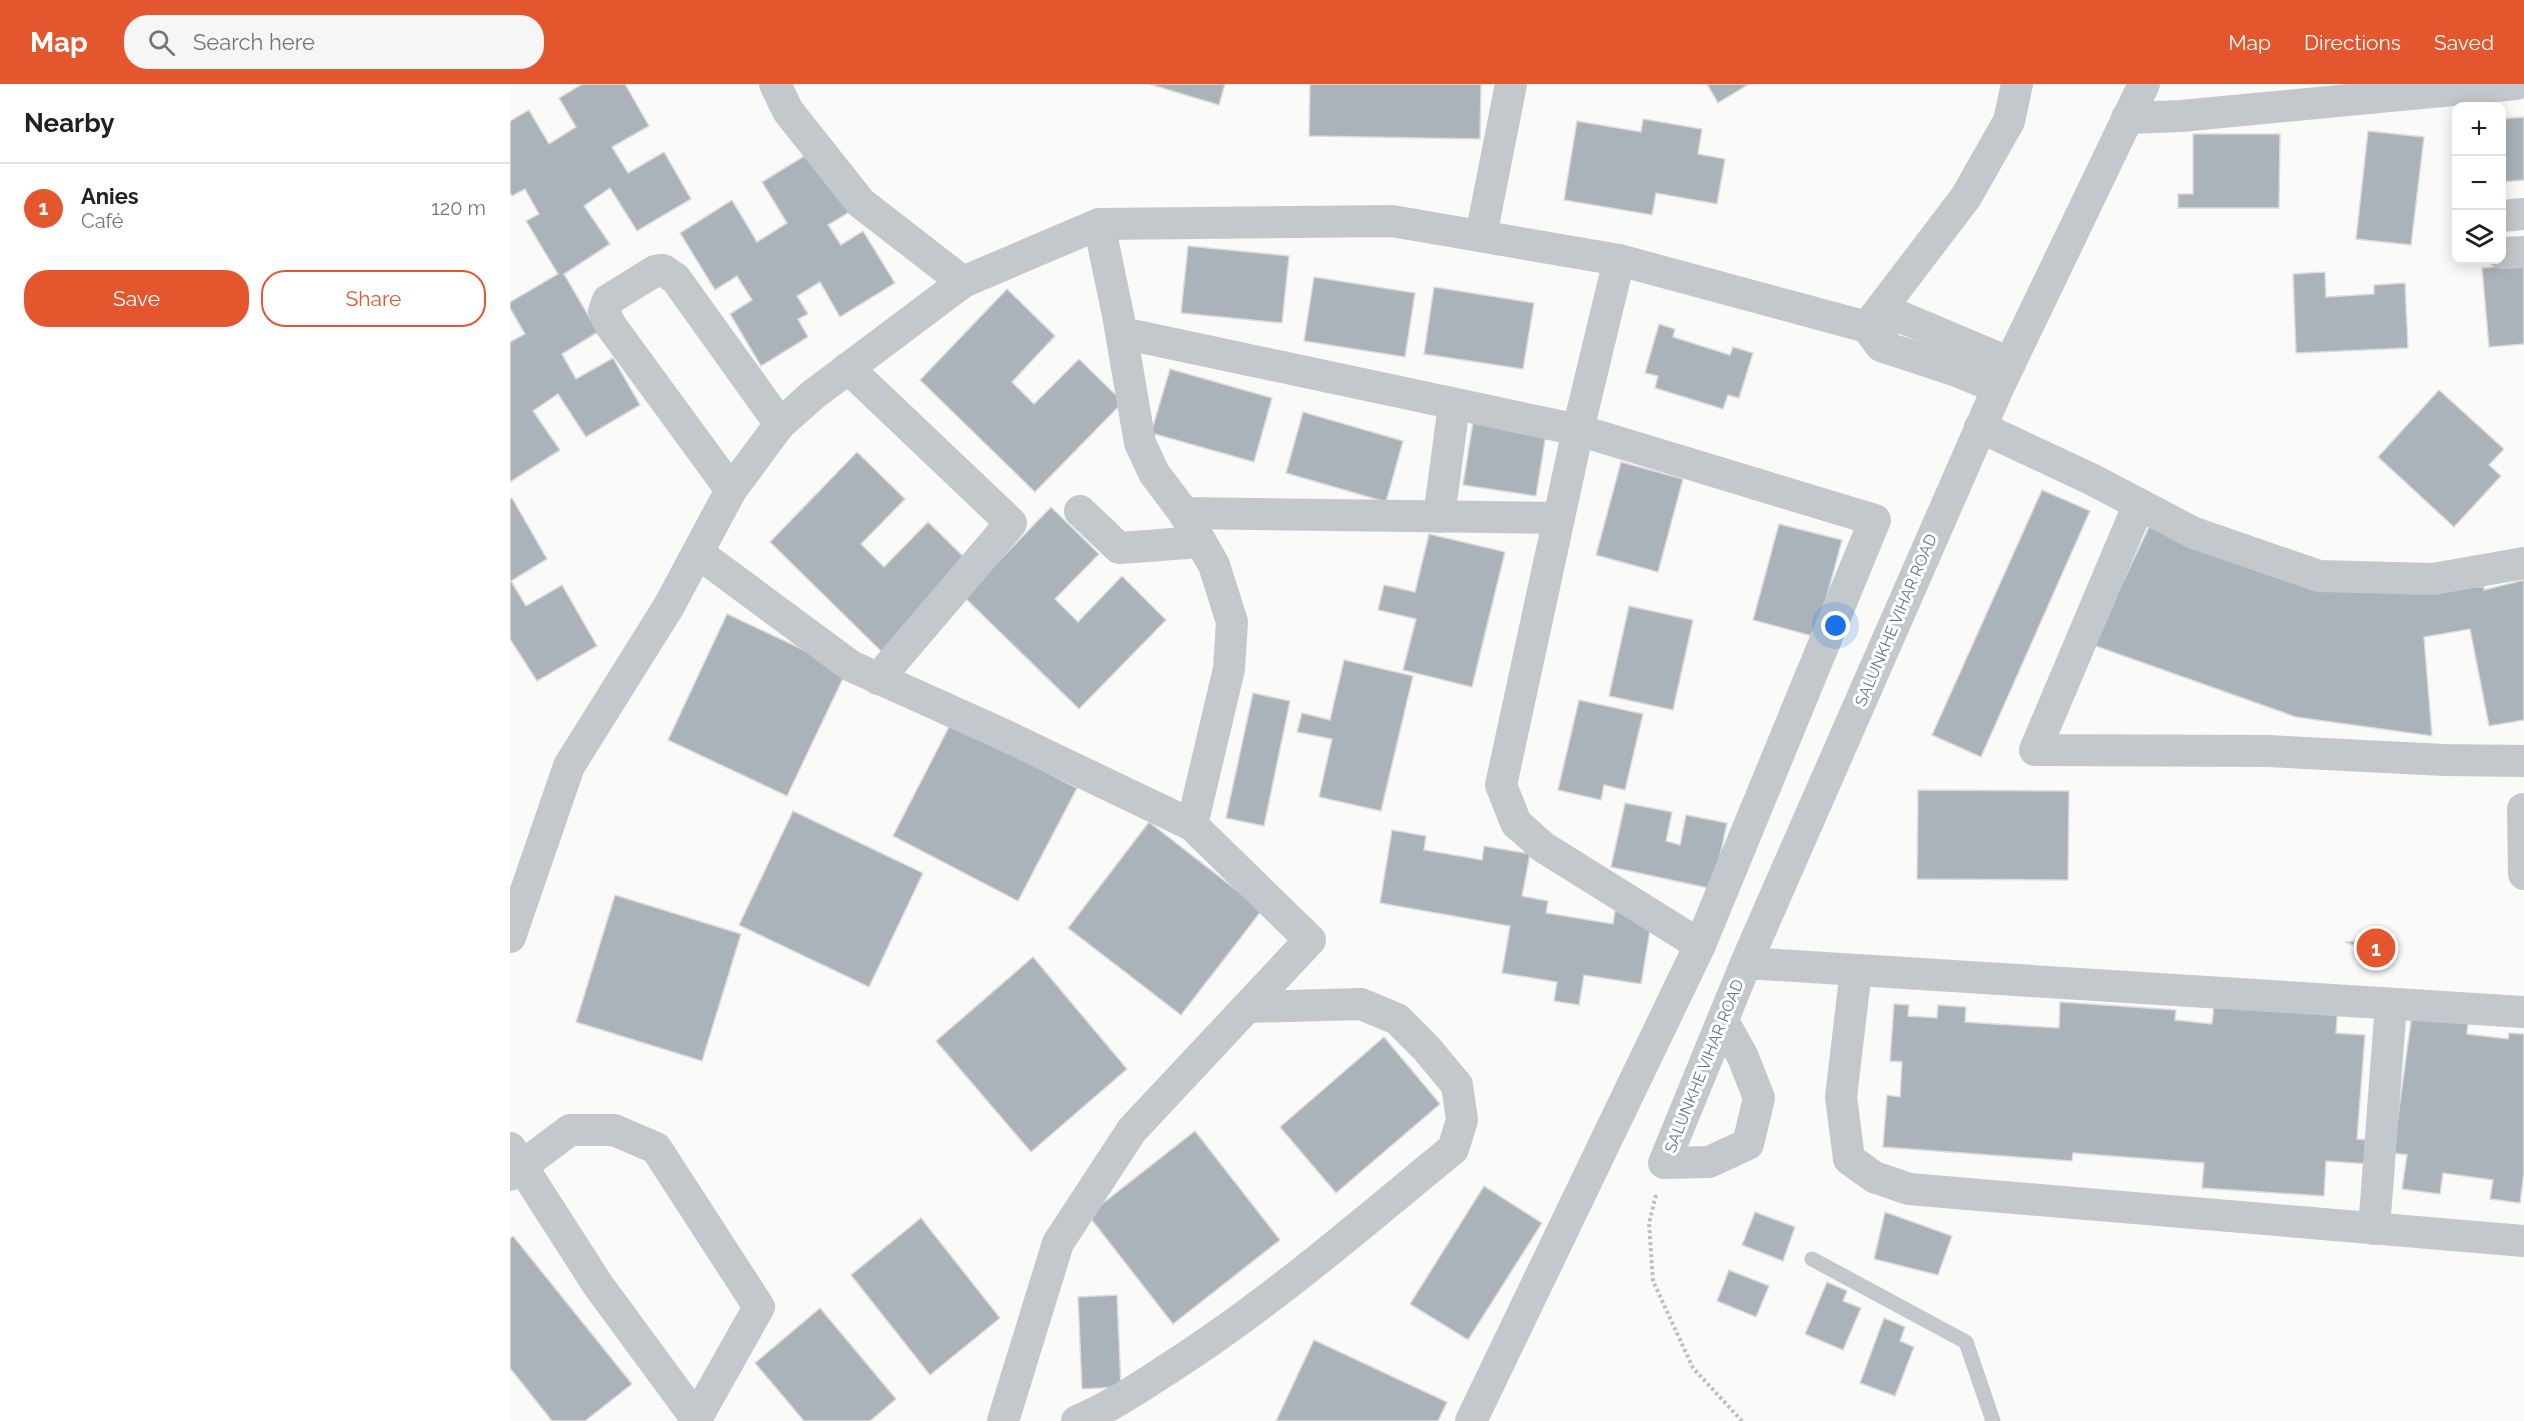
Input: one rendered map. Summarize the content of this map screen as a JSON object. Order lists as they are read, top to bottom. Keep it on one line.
{"streets":{"street":["SALUNKHE VIHAR ROAD"]},"page":{"header":"Map","search":"Search here","nav":["Map","Directions","Saved"],"heading":"Nearby","map_buttons":["+","−"],"list":[{"mark":"1","name":"Anies","note":"Café","value":"120 m"}],"buttons":["Save","Share"],"pins":"1"}}
